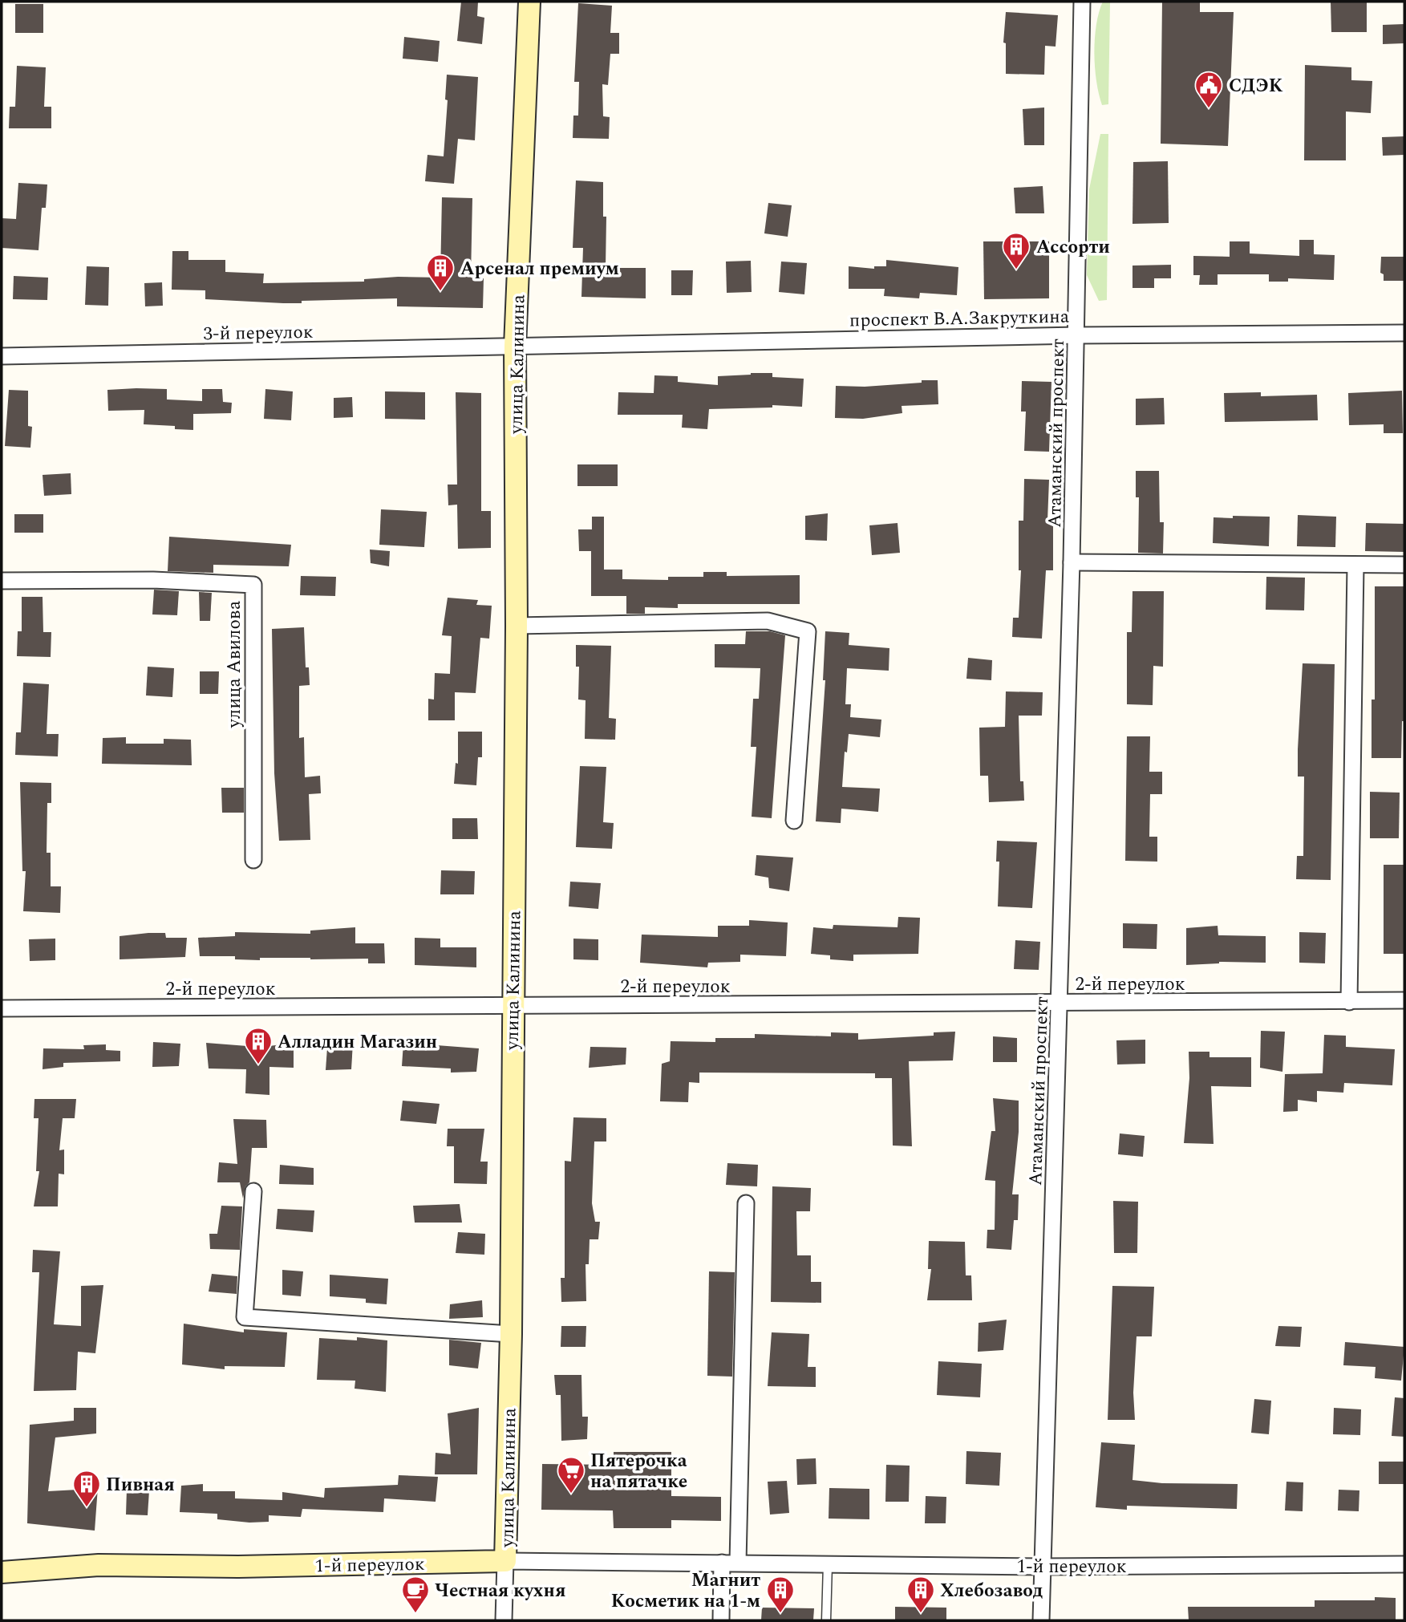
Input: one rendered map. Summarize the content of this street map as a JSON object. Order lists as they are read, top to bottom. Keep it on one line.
{"streets":{"main road":["улица Калинина","1-й переулок"],"street":["проспект В.А.Закруткина","3-й переулок","Атаманский проспект","улица Авилова","2-й переулок"]},"crossings":[["проспект В.А.Закруткина","3-й переулок"],["проспект В.А.Закруткина","улица Калинина"],["проспект В.А.Закруткина","Атаманский проспект"],["3-й переулок","улица Калинина"],["улица Калинина","2-й переулок"],["улица Калинина","1-й переулок"],["Атаманский проспект","2-й переулок"],["Атаманский проспект","1-й переулок"]],"places":{"public building":["СДЭК"],"building":["Ассорти","Арсенал премиум","Алладин Магазин","Пивная","Магнит Косметик на 1-м","Хлебозавод"],"supermarket":["Пятерочка на пятачке"],"cafe":["Честная кухня"]}}
